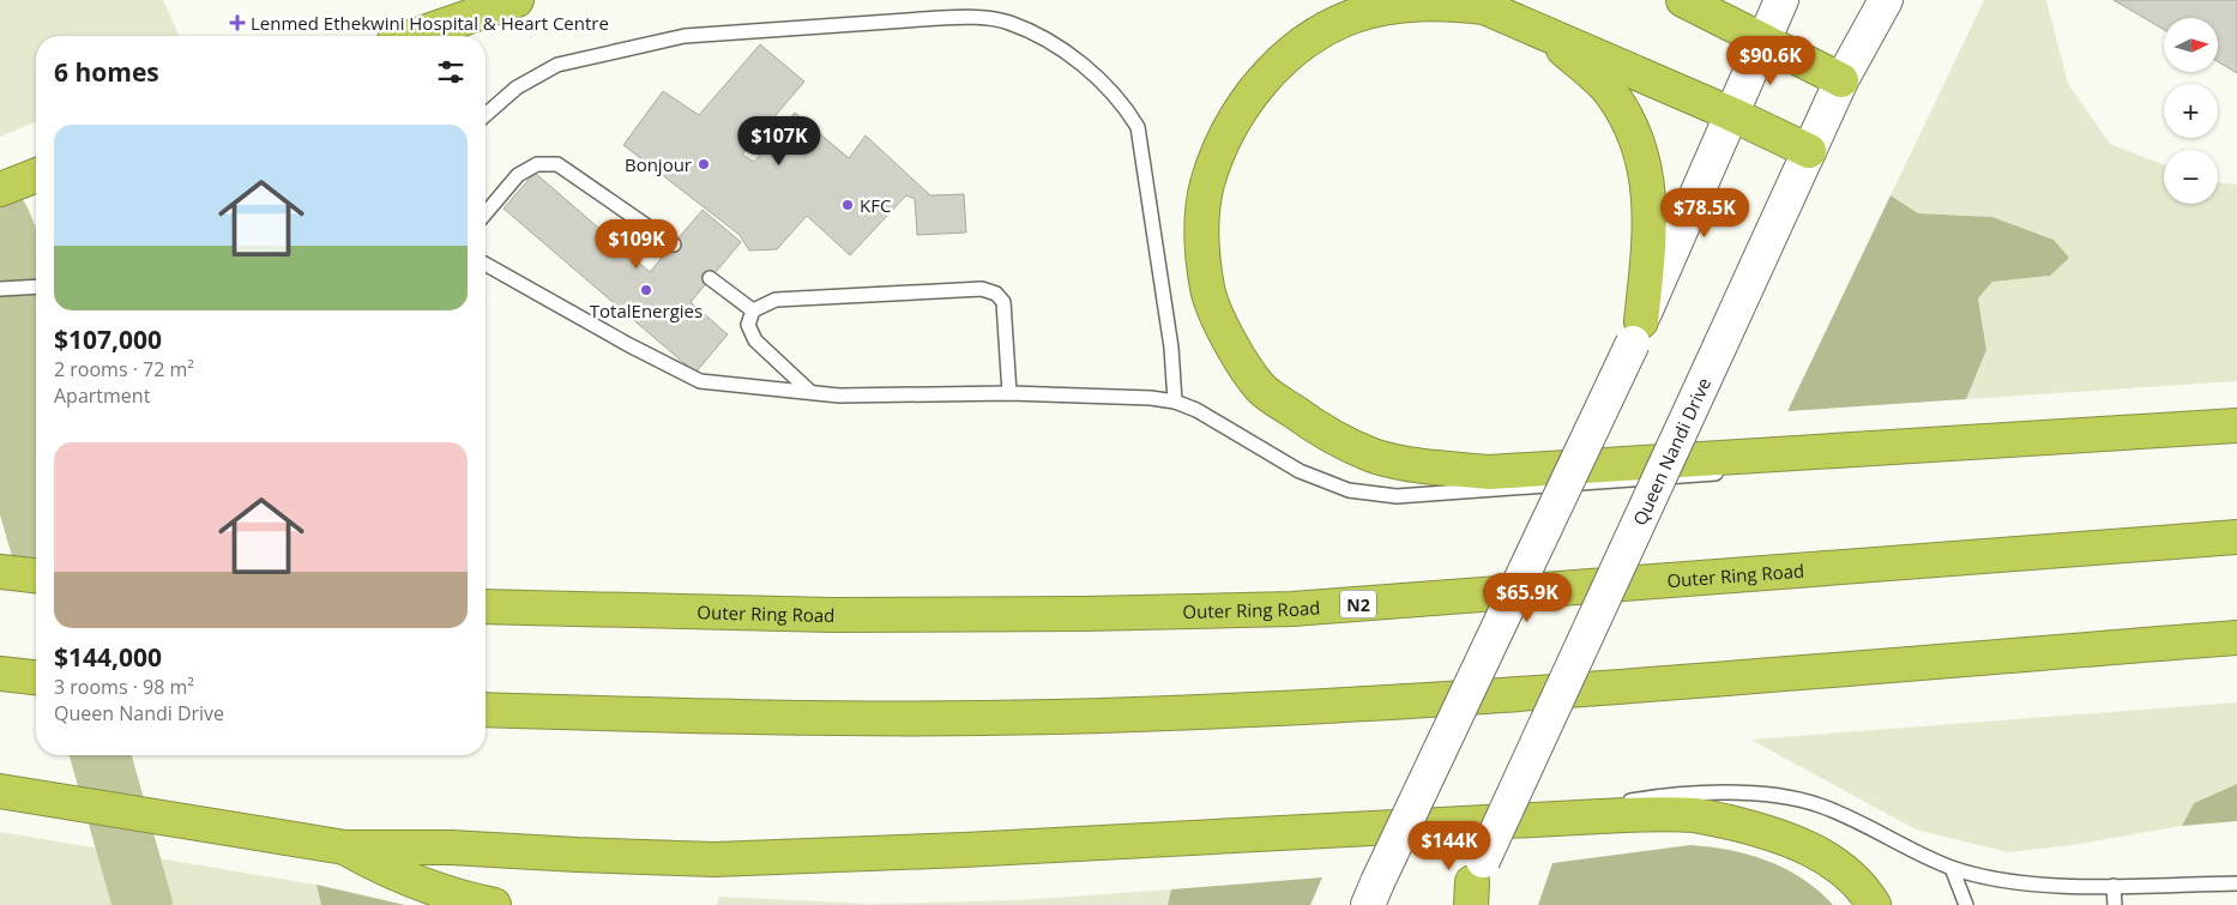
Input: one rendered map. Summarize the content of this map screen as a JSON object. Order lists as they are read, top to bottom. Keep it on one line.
{"streets":{"highway":["Outer Ring Road","N2"],"main road":["Queen Nandi Drive"]},"places":{"health":["Lenmed Ethekwini Hospital & Heart Centre"],"other":["Bonjour","KFC","TotalEnergies"]},"north":"right","page":{"map_buttons":["+","−"],"price":["$90.6K","$107K","$78.5K","$109K","$65.9K","$144K"],"heading":"6 homes","list":[{"name":"$107,000","note":"2 rooms · 72 m² · Apartment"},{"name":"$144,000","note":"3 rooms · 98 m² · Queen Nandi Drive"}]}}
